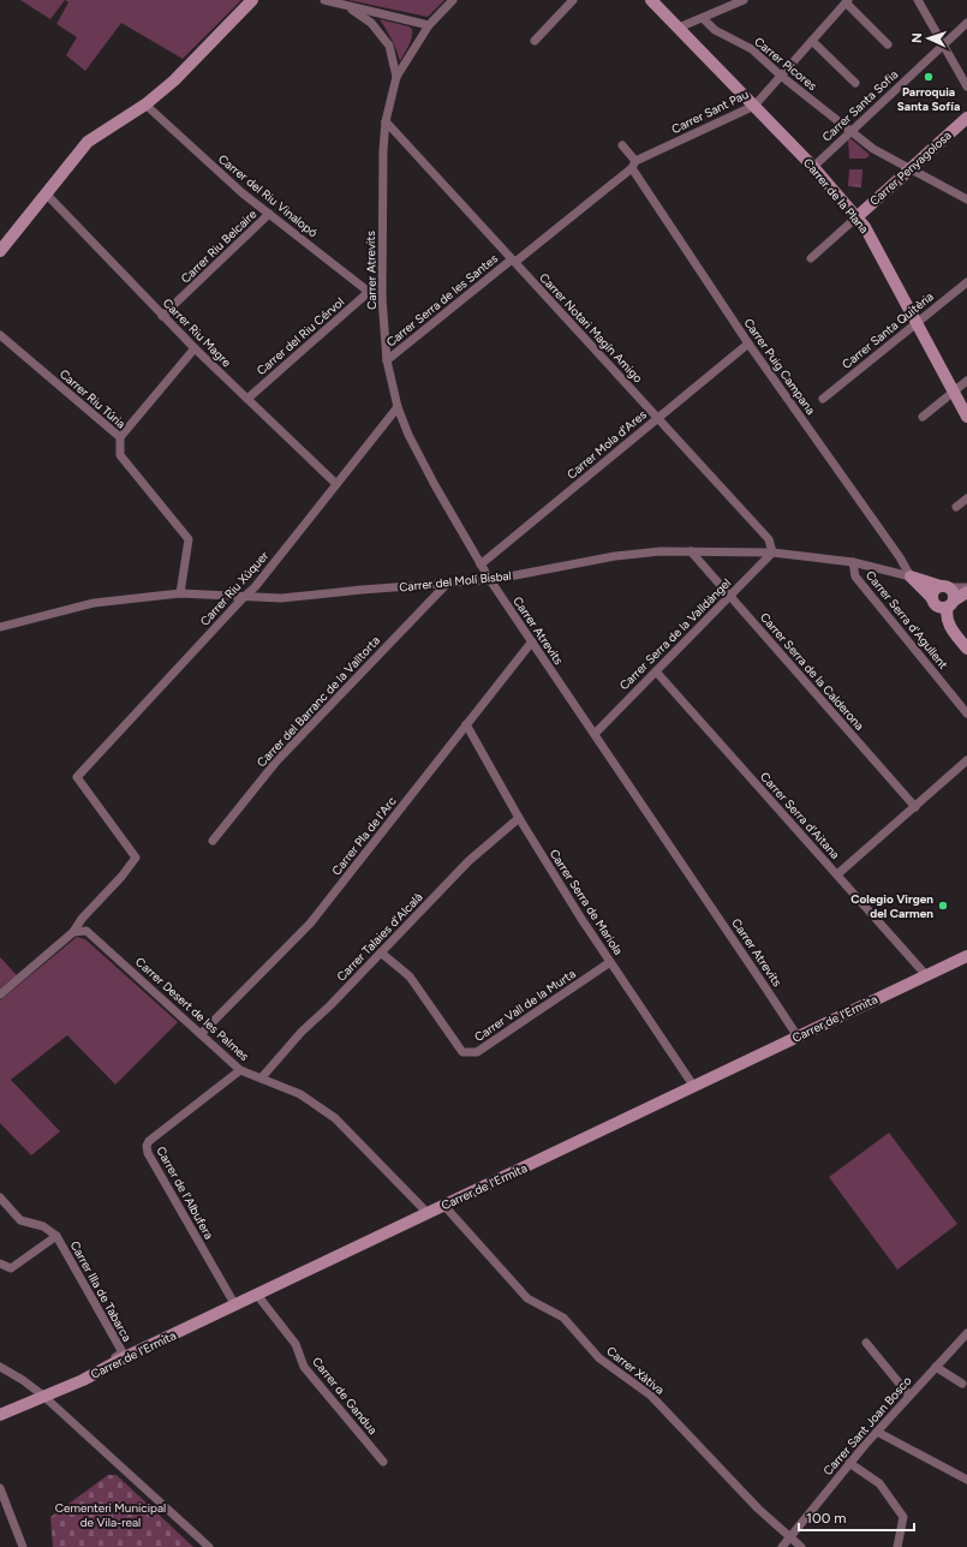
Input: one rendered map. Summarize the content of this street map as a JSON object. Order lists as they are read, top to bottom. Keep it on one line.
{"streets":{"street":["Carrer Picores","Carrer Santa Sofia","Carrer Sant Pau","Carrer Penyagolosa","Carrer del Riu Vinalopó","Carrer de la Plana","Carrer Riu Belcaire","Carrer Atrevits","Carrer Serra de les Santes","Carrer Notari Magín Amigo","Carrer Santa Quitèria","Carrer Riu Magre","Carrer del Riu Cérvol","Carrer Puig Campana","Carrer Riu Túria","Carrer Mola d'Ares","Carrer del Molí Bisbal","Carrer Riu Xúquer","Carrer Serra d'Agullent","Carrer Serra de la Valldàngel","Carrer Serra de la Calderona","Carrer del Barranc de la Valltorta","Carrer Serra d'Aitana","Carrer Pla de l'Arc","Carrer Serra de Mariola","Carrer Talaies d'Alcalà","Carrer Vall de la Murta","Carrer Desert de les Palmes","Carrer de l'Ermita","Carrer de l'Albufera","Carrer Illa de Tabarca","Carrer Xàtiva","Carrer de Gandua","Carrer Sant Joan Bosco"]},"crossings":[["Carrer Picores","Carrer Santa Sofia"],["Carrer Picores","Carrer Sant Pau"],["Carrer Picores","Carrer Penyagolosa"],["Carrer Santa Sofia","Carrer de la Plana"],["Carrer Sant Pau","Carrer de la Plana"],["Carrer Sant Pau","Carrer Serra de les Santes"],["Carrer Sant Pau","Carrer Puig Campana"],["Carrer Penyagolosa","Carrer de la Plana"],["Carrer del Riu Vinalopó","Carrer Riu Belcaire"],["Carrer del Riu Vinalopó","Carrer Atrevits"],["Carrer del Riu Vinalopó","Carrer del Riu Cérvol"],["Carrer de la Plana","Carrer Santa Quitèria"],["Carrer Riu Belcaire","Carrer Riu Magre"],["Carrer Atrevits","Carrer Serra de les Santes"],["Carrer Atrevits","Carrer Notari Magín Amigo"],["Carrer Atrevits","Carrer Mola d'Ares"],["Carrer Atrevits","Carrer del Molí Bisbal"],["Carrer Atrevits","Carrer Riu Xúquer"],["Carrer Atrevits","Carrer Serra de la Valldàngel"],["Carrer Atrevits","Carrer Pla de l'Arc"],["Carrer Atrevits","Carrer de l'Ermita"],["Carrer Serra de les Santes","Carrer Notari Magín Amigo"],["Carrer Serra de les Santes","Carrer Puig Campana"],["Carrer Notari Magín Amigo","Carrer Mola d'Ares"],["Carrer Notari Magín Amigo","Carrer del Molí Bisbal"],["Carrer Notari Magín Amigo","Carrer Serra de la Valldàngel"],["Carrer Riu Magre","Carrer del Riu Cérvol"],["Carrer Riu Magre","Carrer Riu Xúquer"],["Carrer Puig Campana","Carrer Mola d'Ares"],["Carrer Puig Campana","Carrer del Molí Bisbal"],["Carrer Riu Túria","Carrer del Molí Bisbal"],["Carrer del Molí Bisbal","Carrer Riu Xúquer"],["Carrer del Molí Bisbal","Carrer Serra d'Agullent"],["Carrer del Molí Bisbal","Carrer Serra de la Valldàngel"],["Carrer del Molí Bisbal","Carrer Serra de la Calderona"],["Carrer del Molí Bisbal","Carrer del Barranc de la Valltorta"],["Carrer Riu Xúquer","Carrer Desert de les Palmes"],["Carrer Serra de la Valldàngel","Carrer Serra de la Calderona"],["Carrer Serra de la Valldàngel","Carrer Serra d'Aitana"],["Carrer Serra d'Aitana","Carrer de l'Ermita"],["Carrer Pla de l'Arc","Carrer Serra de Mariola"],["Carrer Pla de l'Arc","Carrer Desert de les Palmes"],["Carrer Serra de Mariola","Carrer Talaies d'Alcalà"],["Carrer Serra de Mariola","Carrer Vall de la Murta"],["Carrer Serra de Mariola","Carrer de l'Ermita"],["Carrer Talaies d'Alcalà","Carrer Vall de la Murta"],["Carrer Talaies d'Alcalà","Carrer Desert de les Palmes"],["Carrer Desert de les Palmes","Carrer de l'Ermita"],["Carrer Desert de les Palmes","Carrer de l'Albufera"],["Carrer de l'Ermita","Carrer de l'Albufera"],["Carrer de l'Ermita","Carrer Illa de Tabarca"],["Carrer de l'Ermita","Carrer Xàtiva"],["Carrer de l'Ermita","Carrer de Gandua"],["Carrer Xàtiva","Carrer Sant Joan Bosco"]],"parks":["Cementeri Municipal de Vila-real"],"places":["Parroquia Santa Sofía","Colegio Virgen del Carmen"],"scale_bar":"100 m","north":"left"}
